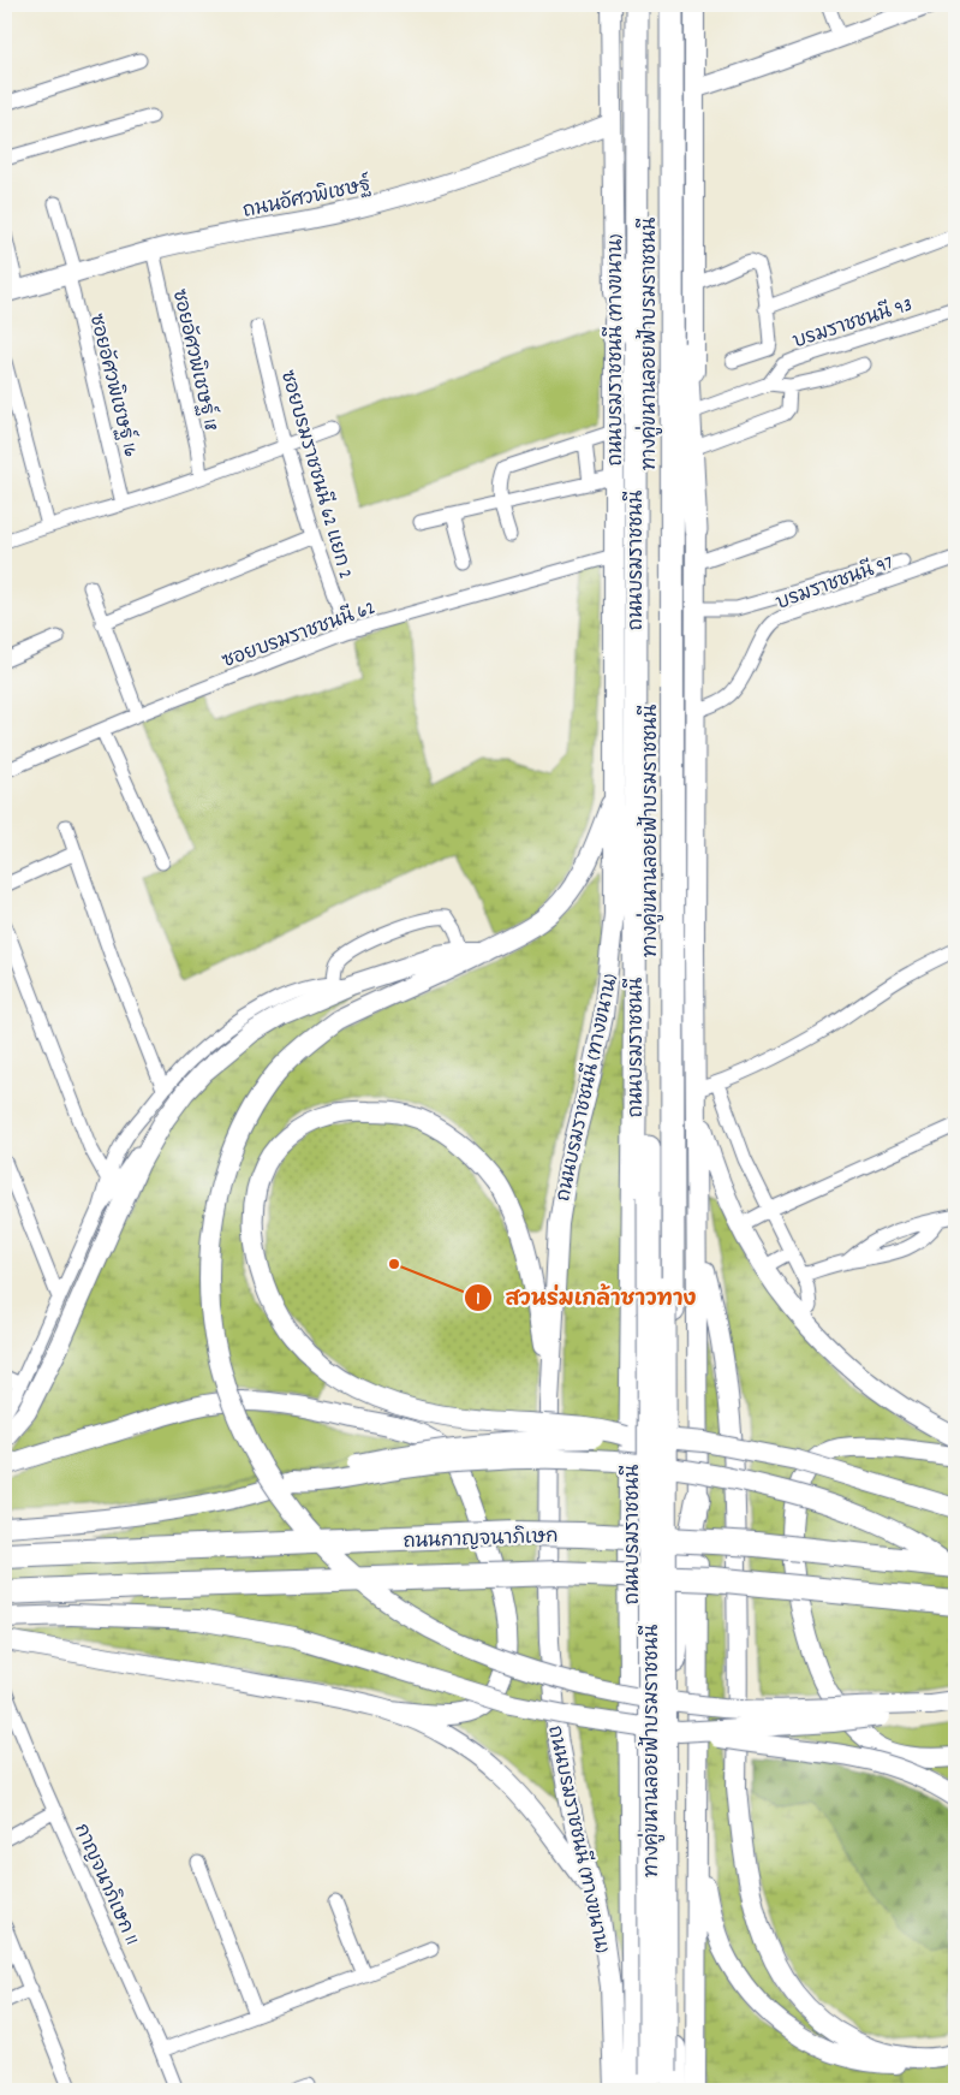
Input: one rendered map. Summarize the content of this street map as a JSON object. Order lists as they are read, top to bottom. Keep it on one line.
{"streets":{"highway":["ถนนบรมราชชนนี","ถนนกาญจนาภิเษก"],"main road":["ทางคู่ขนานลอยฟ้าบรมราชชนนี","ถนนบรมราชชนนี (ทางขนาน)"],"street":["ถนนอัศวพิเชษฐ์","บรมราชชนนี 93","ซอยอัศวพิเชษฐ์ 18","ซอยอัศวพิเชษฐ์ 16","ซอยบรมราชชนนี 62 แยก 2","บรมราชชนนี 97","ซอยบรมราชชนนี 62","กาญจนาภิเษก 11"]},"crossings":[["ถนนอัศวพิเชษฐ์","ถนนบรมราชชนนี (ทางขนาน)"],["ถนนอัศวพิเชษฐ์","ซอยอัศวพิเชษฐ์ 18"],["ถนนอัศวพิเชษฐ์","ซอยอัศวพิเชษฐ์ 16"],["ถนนบรมราชชนนี (ทางขนาน)","ซอยบรมราชชนนี 62"],["ซอยบรมราชชนนี 62 แยก 2","ซอยบรมราชชนนี 62"]],"places":["สวนร่มเกล้าชาวทาง"]}
